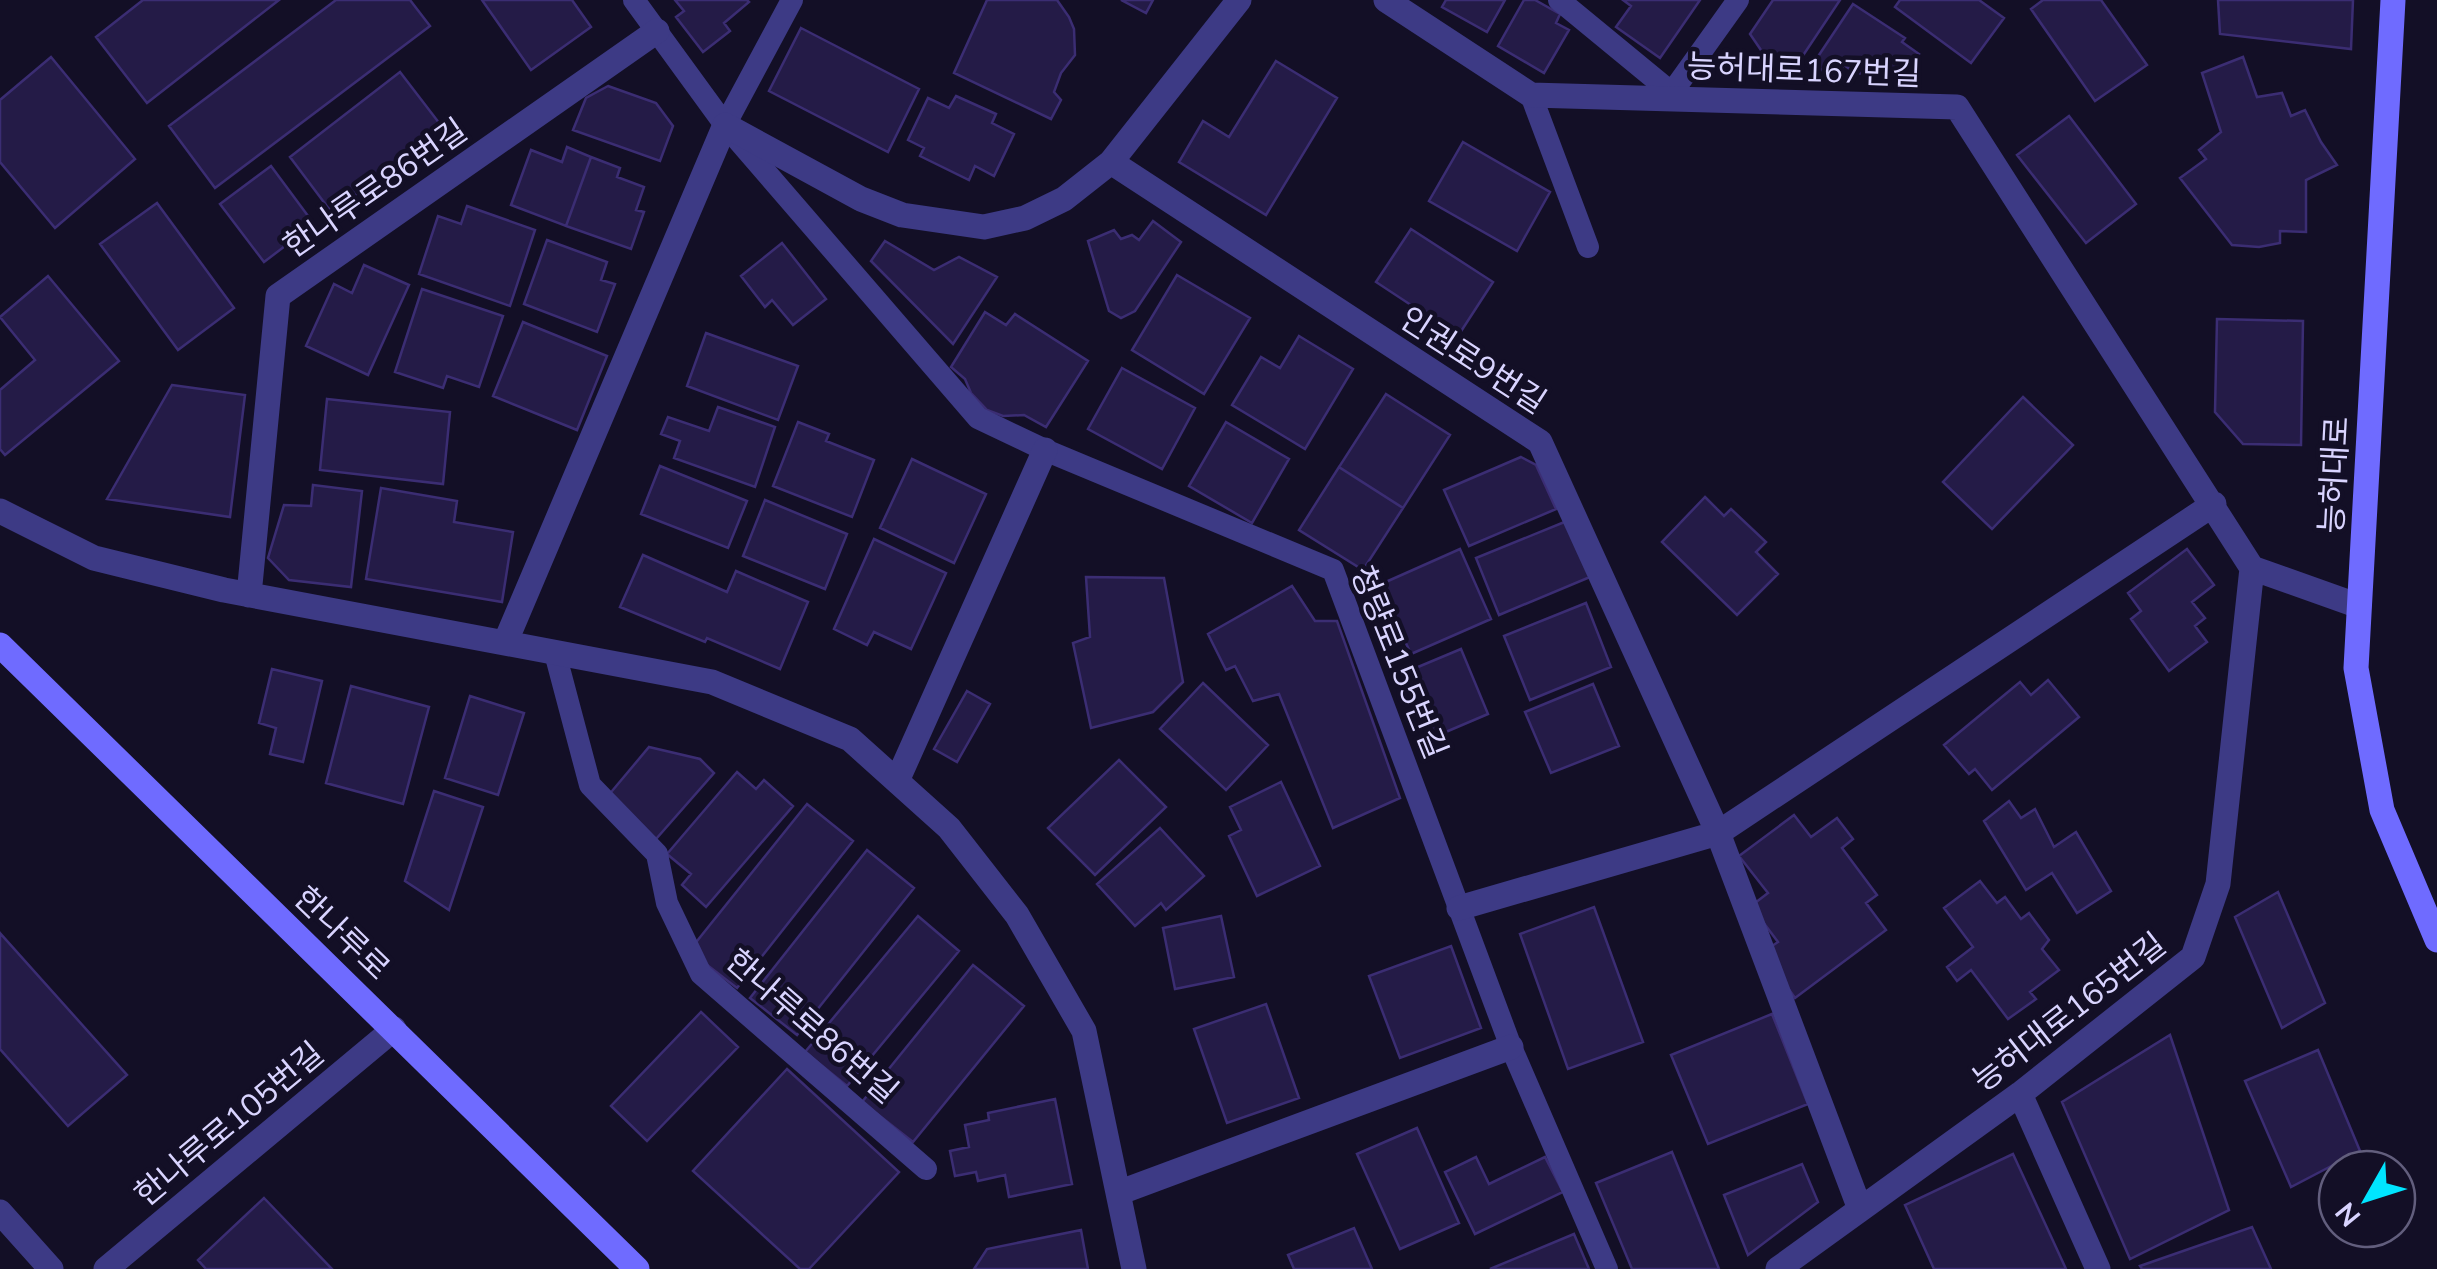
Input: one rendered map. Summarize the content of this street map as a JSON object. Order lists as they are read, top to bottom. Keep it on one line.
{"streets":{"main road":["능허대로","한나루로"],"street":["능허대로167번길","한나루로86번길","인권로9번길","능허대로165번길","한나루로105번길"],"lane":["청량로155번길"]},"crossings":[["능허대로167번길","능허대로165번길"],["한나루로86번길","청량로155번길"],["한나루로","한나루로105번길"]],"north":"bottom left"}
